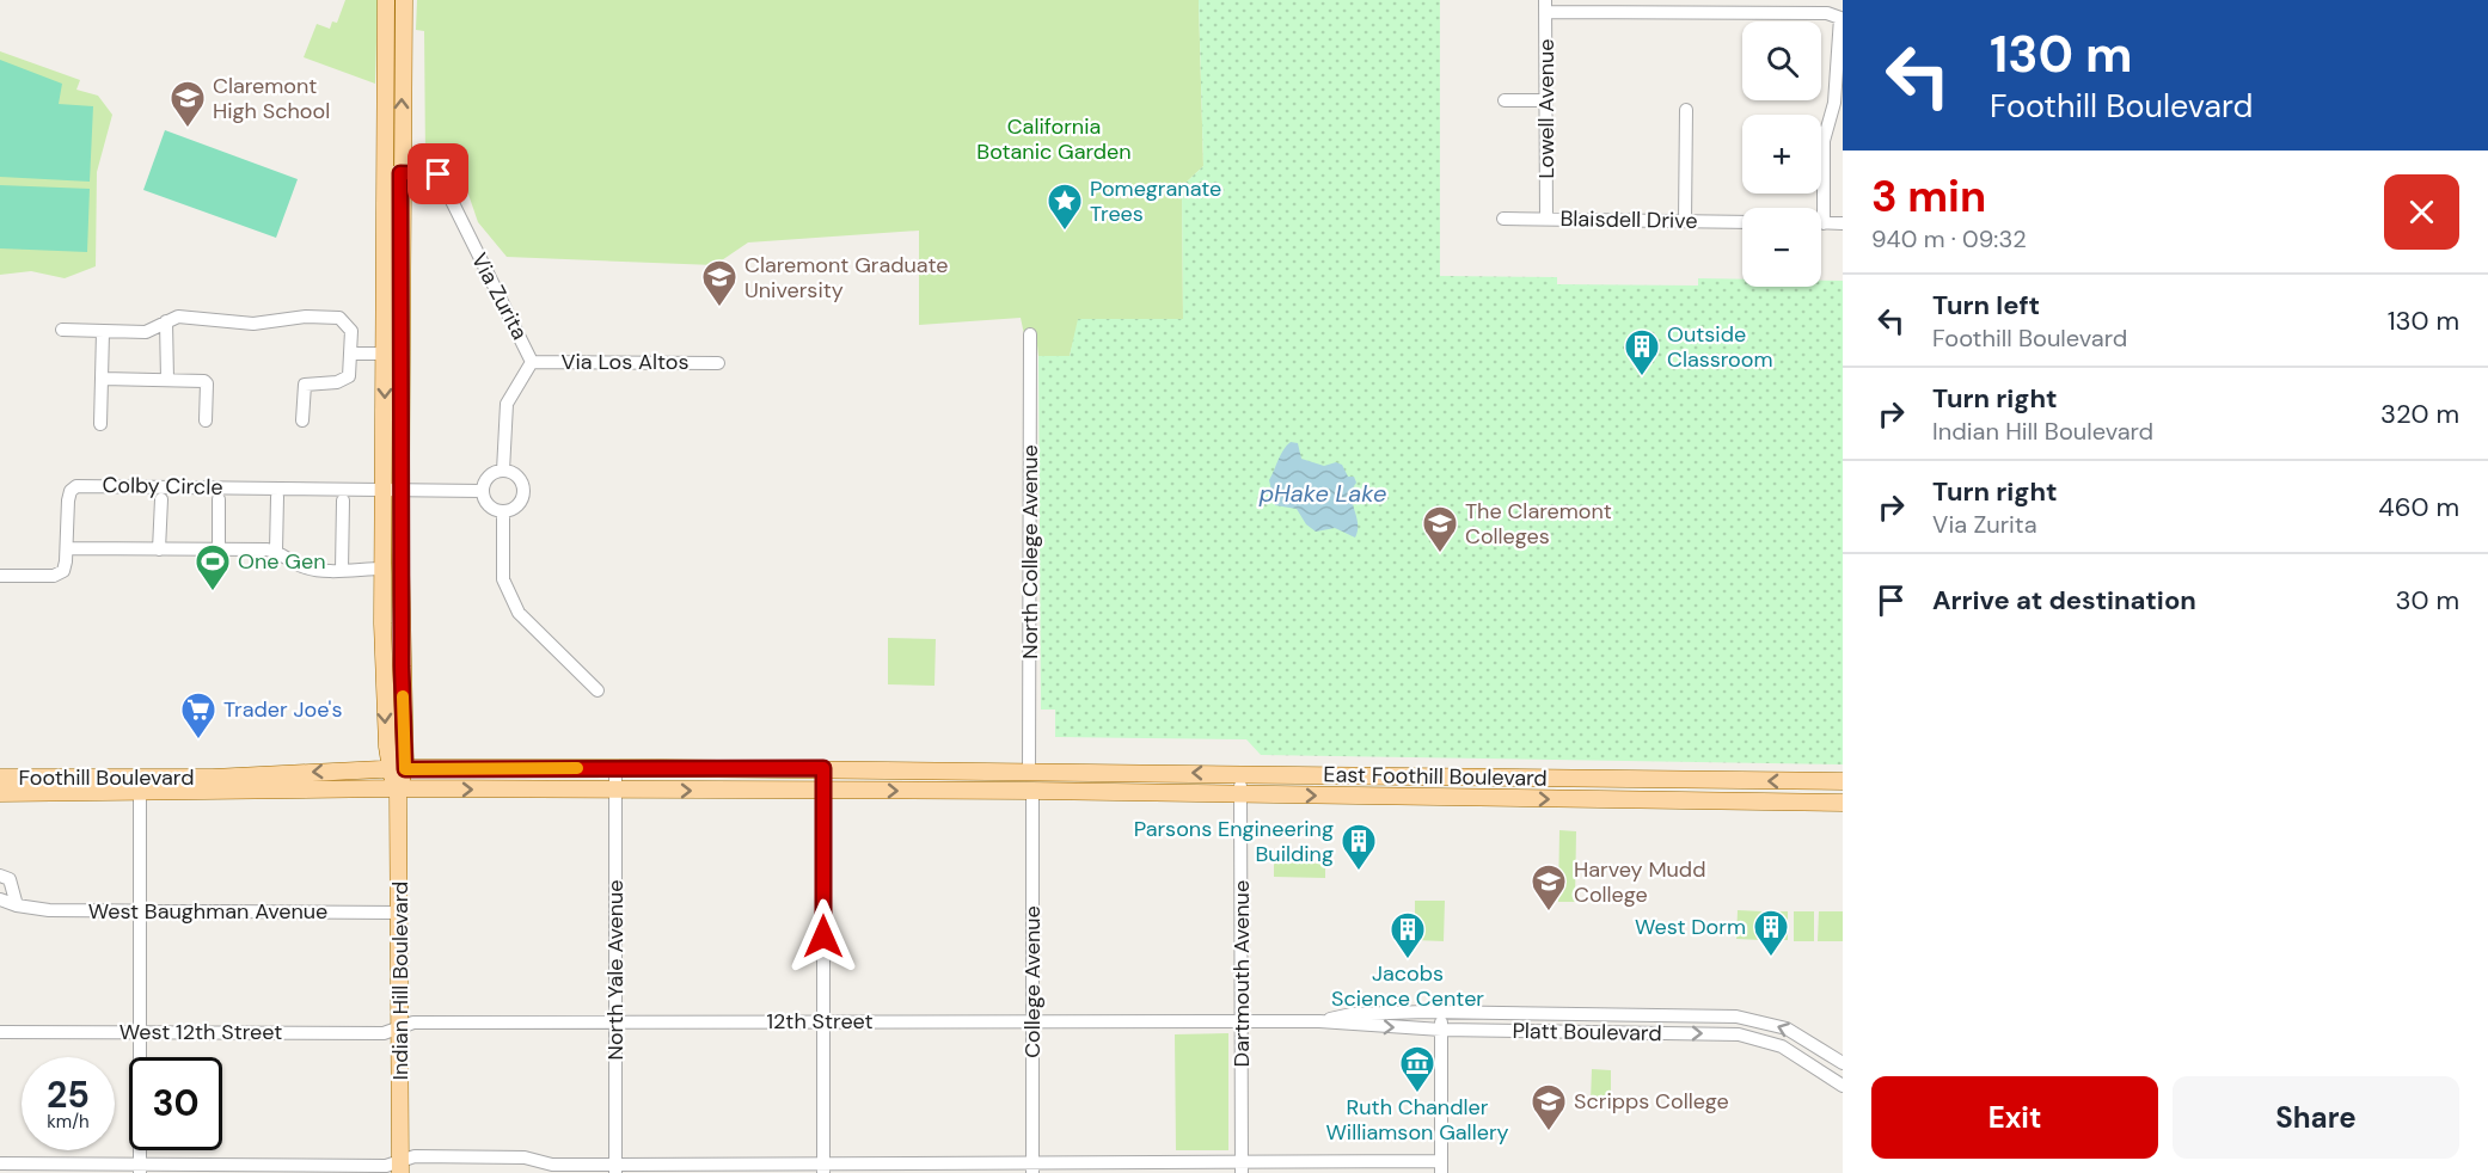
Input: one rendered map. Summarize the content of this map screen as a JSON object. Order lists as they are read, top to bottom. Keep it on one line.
{"streets":{"main road":["East Foothill Boulevard","Foothill Boulevard","Indian Hill Boulevard"],"street":["Lowell Avenue","Blaisdell Drive","Via Zurita","Via Los Altos","Colby Circle","North College Avenue","West Baughman Avenue","North Yale Avenue","Dartmouth Avenue","College Avenue","12th Street","West 12th Street","Platt Boulevard"]},"crossings":[["Lowell Avenue","Blaisdell Drive"],["Via Zurita","Via Los Altos"],["Via Zurita","Colby Circle"],["Via Zurita","Indian Hill Boulevard"],["Colby Circle","Indian Hill Boulevard"],["North College Avenue","East Foothill Boulevard"],["East Foothill Boulevard","Dartmouth Avenue"],["East Foothill Boulevard","College Avenue"],["Foothill Boulevard","Indian Hill Boulevard"],["West Baughman Avenue","Indian Hill Boulevard"],["North Yale Avenue","12th Street"],["Dartmouth Avenue","12th Street"],["Dartmouth Avenue","Platt Boulevard"],["Indian Hill Boulevard","12th Street"],["Indian Hill Boulevard","West 12th Street"],["College Avenue","12th Street"],["12th Street","West 12th Street"],["12th Street","Platt Boulevard"]],"water":["pHake Lake"],"parks":["California Botanic Garden"],"places":{"school or university":["Claremont High School","Claremont Graduate University","The Claremont Colleges","Harvey Mudd College","Scripps College"],"place":["Pomegranate Trees"],"building":["Outside Classroom","Parsons Engineering Building","West Dorm","Jacobs Science Center"],"sports":["One Gen"],"supermarket":["Trader Joe's"],"museum":["Ruth Chandler Williamson Gallery"]},"page":{"turn":["130 m","Foothill Boulevard"],"map_buttons":["+","−"],"heading":["3 min","940 m · 09:32"],"list":[{"name":"Turn left","note":"Foothill Boulevard","value":"130 m"},{"name":"Turn right","note":"Indian Hill Boulevard","value":"320 m"},{"name":"Turn right","note":"Via Zurita","value":"460 m"},{"name":"Arrive at destination","value":"30 m"}],"speed":"25 km/h","limit":"30","buttons":["Exit","Share"]}}
